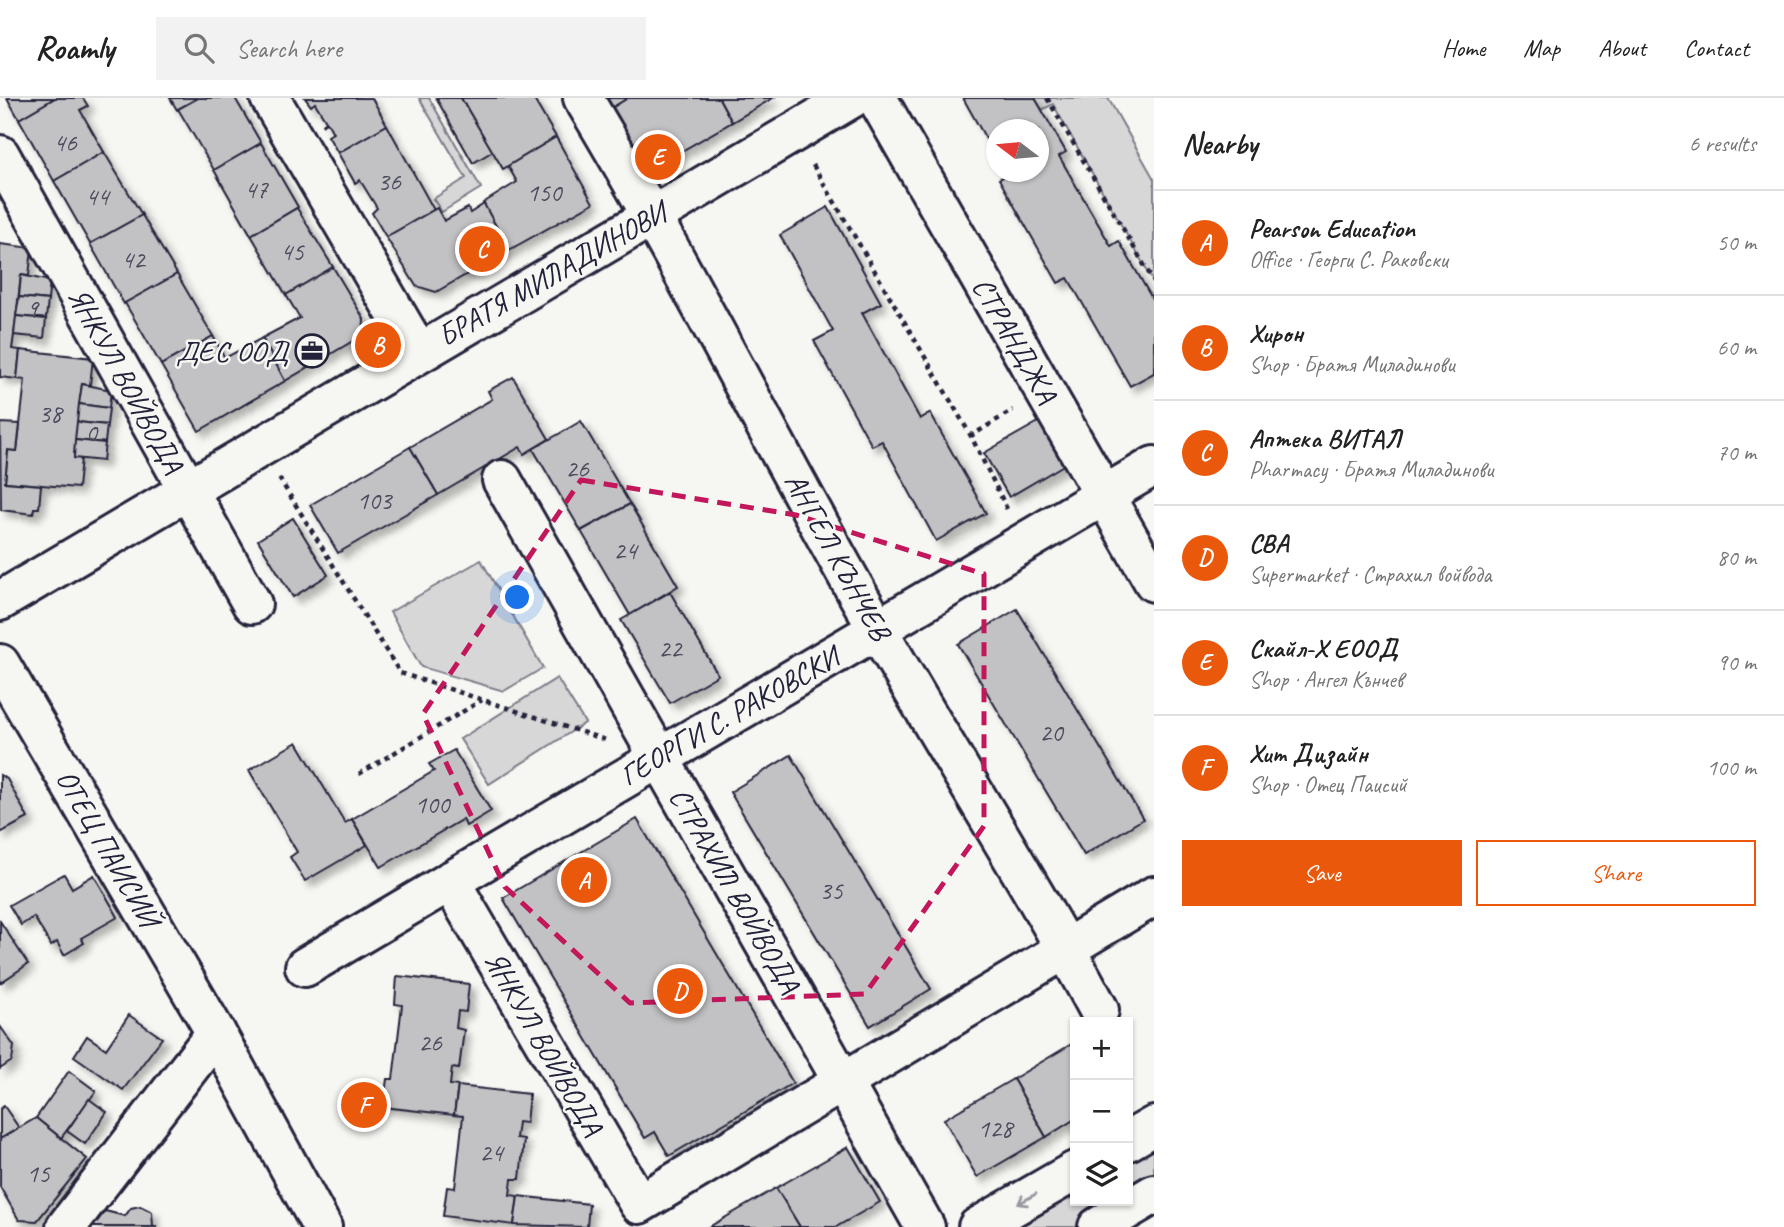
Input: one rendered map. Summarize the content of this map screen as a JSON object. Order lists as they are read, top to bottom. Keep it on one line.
{"streets":{"street":["БРАТЯ МИЛАДИНОВИ","СТРАНДЖА","ЯНКУЛ ВОЙВОДА","АНГЕЛ КЪНЧЕВ","ГЕОРГИ С. РАКОВСКИ","ОТЕЦ ПАИСИЙ","СТРАХИЛ ВОЙВОДА"]},"crossings":[["БРАТЯ МИЛАДИНОВИ","ЯНКУЛ ВОЙВОДА"],["БРАТЯ МИЛАДИНОВИ","АНГЕЛ КЪНЧЕВ"],["СТРАНДЖА","ГЕОРГИ С. РАКОВСКИ"],["ЯНКУЛ ВОЙВОДА","ГЕОРГИ С. РАКОВСКИ"],["ЯНКУЛ ВОЙВОДА","СТРАХИЛ ВОЙВОДА"],["АНГЕЛ КЪНЧЕВ","ГЕОРГИ С. РАКОВСКИ"],["ГЕОРГИ С. РАКОВСКИ","СТРАХИЛ ВОЙВОДА"]],"places":{"office":["ДЕС ООД"]},"house_numbers":["46","36","47","150","44","45","42","9","38","0","26","103","24","22","20","100","35","26","128","24","15"],"north":"left","page":{"header":"Roamly","search":"Search here","nav":["Home","Map","About","Contact"],"heading":["Nearby","6 results"],"pins":["E","C","B","A","D","F"],"list":[{"mark":"A","name":"Pearson Education","note":"Office · Георги С. Раковски","value":"50 m"},{"mark":"B","name":"Хирон","note":"Shop · Братя Миладинови","value":"60 m"},{"mark":"C","name":"Аптека ВИТАЛ","note":"Pharmacy · Братя Миладинови","value":"70 m"},{"mark":"D","name":"CBA","note":"Supermarket · Страхил войвода","value":"80 m"},{"mark":"E","name":"Скайл-Х ЕООД","note":"Shop · Ангел Кънчев","value":"90 m"},{"mark":"F","name":"Хит Дизайн","note":"Shop · Отец Паисий","value":"100 m"}],"buttons":["Save","Share"],"map_buttons":["+","−"]}}
